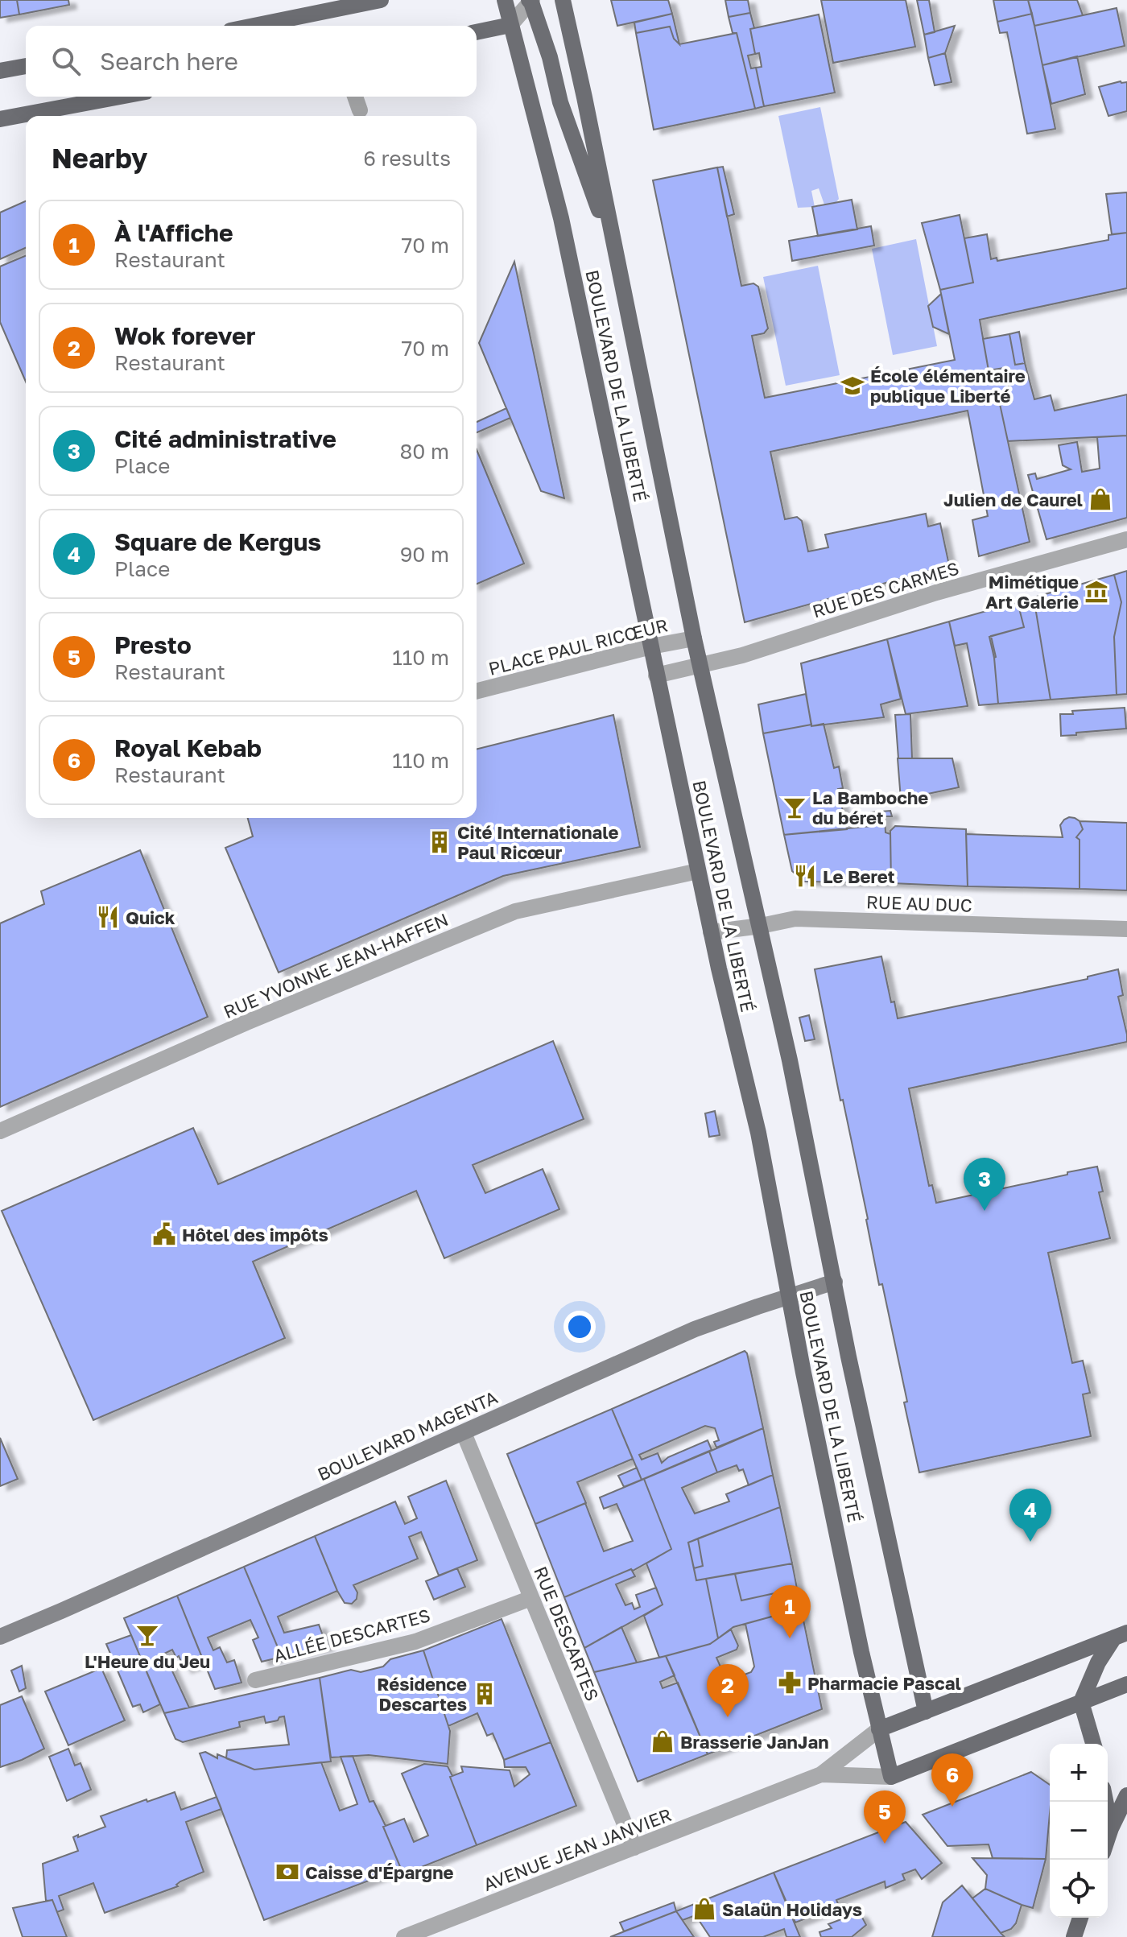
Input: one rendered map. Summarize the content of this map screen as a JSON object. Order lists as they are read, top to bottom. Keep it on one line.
{"streets":{"main road":["BOULEVARD DE LA LIBERTÉ","BOULEVARD MAGENTA","AVENUE JEAN JANVIER"],"street":["RUE DES CARMES","PLACE PAUL RICŒUR","RUE AU DUC","RUE YVONNE JEAN-HAFFEN","RUE DESCARTES","ALLÉE DESCARTES"]},"crossings":[["BOULEVARD DE LA LIBERTÉ","RUE DES CARMES"],["BOULEVARD DE LA LIBERTÉ","PLACE PAUL RICŒUR"],["BOULEVARD DE LA LIBERTÉ","RUE AU DUC"],["BOULEVARD DE LA LIBERTÉ","RUE YVONNE JEAN-HAFFEN"],["BOULEVARD DE LA LIBERTÉ","BOULEVARD MAGENTA"],["BOULEVARD DE LA LIBERTÉ","AVENUE JEAN JANVIER"],["BOULEVARD MAGENTA","RUE DESCARTES"],["RUE DESCARTES","ALLÉE DESCARTES"],["RUE DESCARTES","AVENUE JEAN JANVIER"]],"places":{"school or university":["École élémentaire publique Liberté"],"shop":["Julien de Caurel","Brasserie JanJan","Salaün Holidays"],"museum":["Mimétique Art Galerie"],"bar":["La Bamboche du béret","L'Heure du Jeu"],"building":["Cité Internationale Paul Ricœur","Résidence Descartes"],"restaurant":["Le Beret","Quick"],"public building":["Hôtel des impôts"],"pharmacy":["Pharmacie Pascal"],"bank":["Caisse d'Épargne"]},"page":{"search":"Search here","heading":["Nearby","6 results"],"list":[{"mark":"1","name":"À l'Affiche","note":"Restaurant","value":"70 m"},{"mark":"2","name":"Wok forever","note":"Restaurant","value":"70 m"},{"mark":"3","name":"Cité administrative","note":"Place","value":"80 m"},{"mark":"4","name":"Square de Kergus","note":"Place","value":"90 m"},{"mark":"5","name":"Presto","note":"Restaurant","value":"110 m"},{"mark":"6","name":"Royal Kebab","note":"Restaurant","value":"110 m"}],"pins":["3","4","1","2","6","5"],"map_buttons":["+","−"]}}
